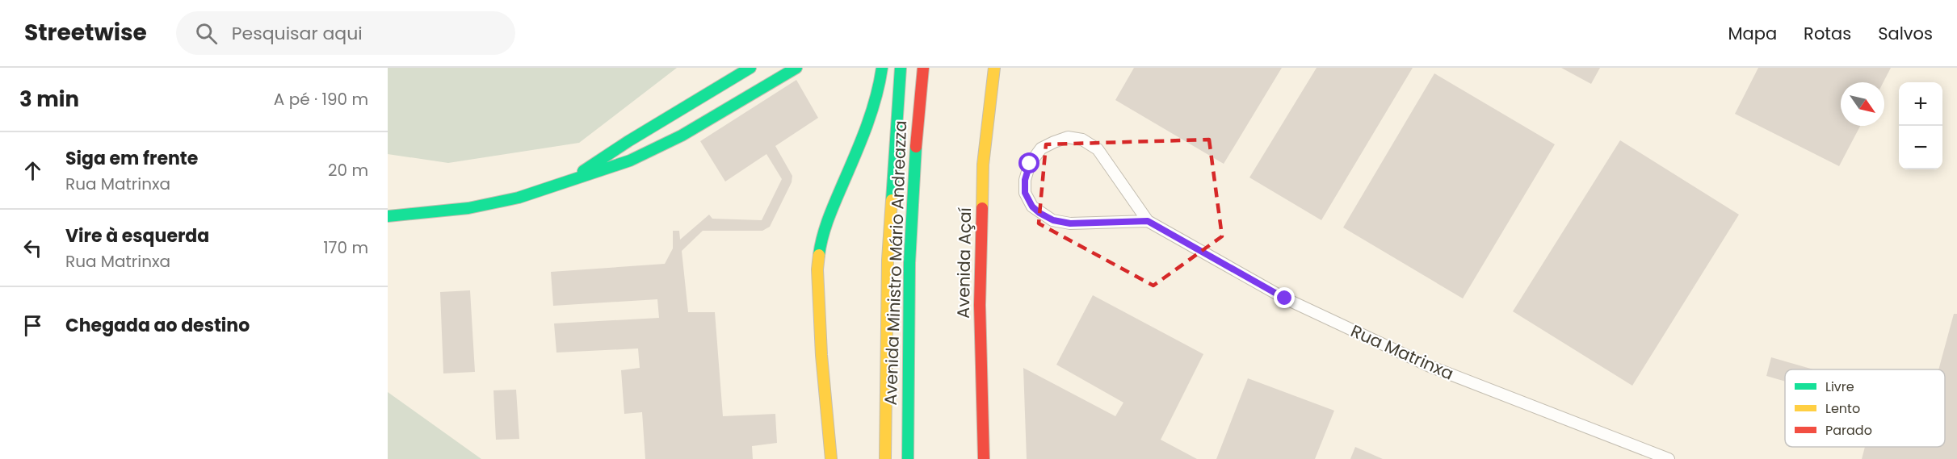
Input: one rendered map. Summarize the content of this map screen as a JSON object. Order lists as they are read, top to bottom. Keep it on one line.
{"streets":{"street":["Avenida Ministro Mário Andreazza","Avenida Açaí","Rua Matrinxa"]},"legend":["Livre","Lento","Parado"],"north":"bottom right","page":{"header":"Streetwise","search":"Pesquisar aqui","nav":["Mapa","Rotas","Salvos"],"heading":["3 min","A pé · 190 m"],"map_buttons":["+","−"],"list":[["Siga em frente","Rua Matrinxa","20 m"],["Vire à esquerda","Rua Matrinxa","170 m"],"Chegada ao destino"]}}
